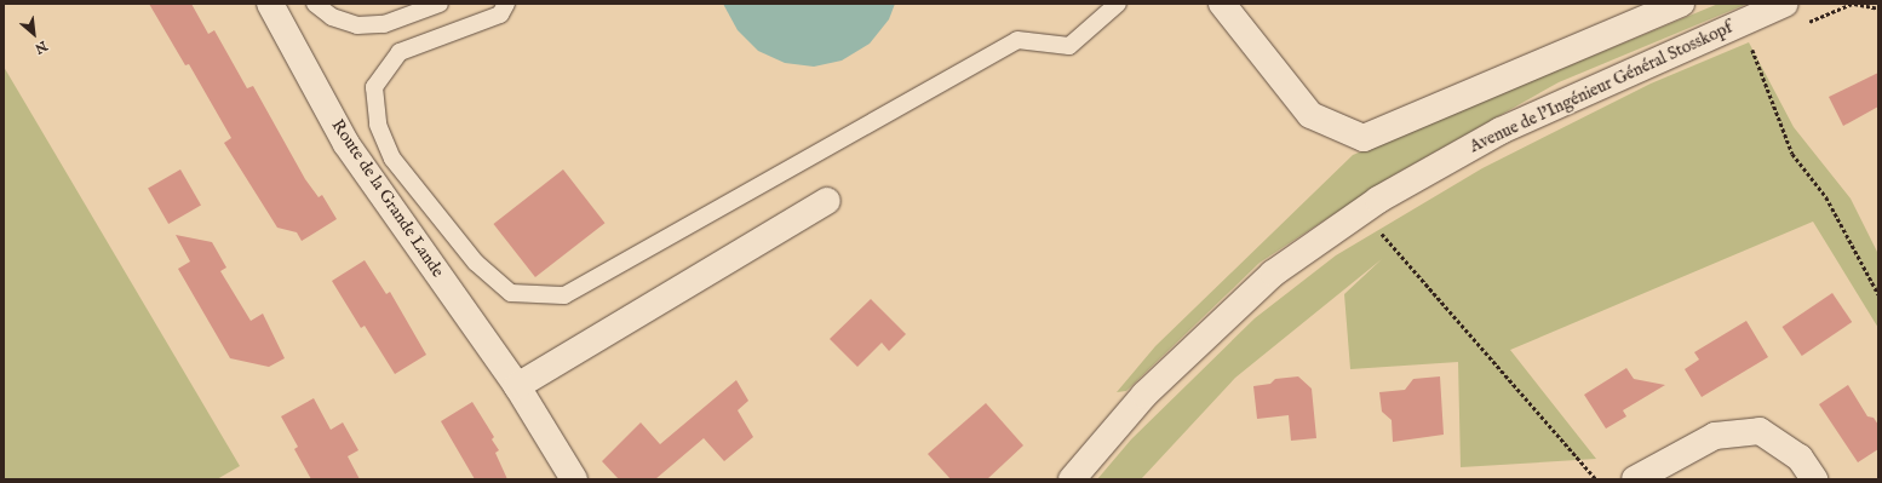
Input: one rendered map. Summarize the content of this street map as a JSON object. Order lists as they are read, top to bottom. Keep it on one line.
{"streets":{"street":["Avenue de l'Ingénieur Général Stosskopf","Route de la Grande Lande"]},"north":"bottom right"}
